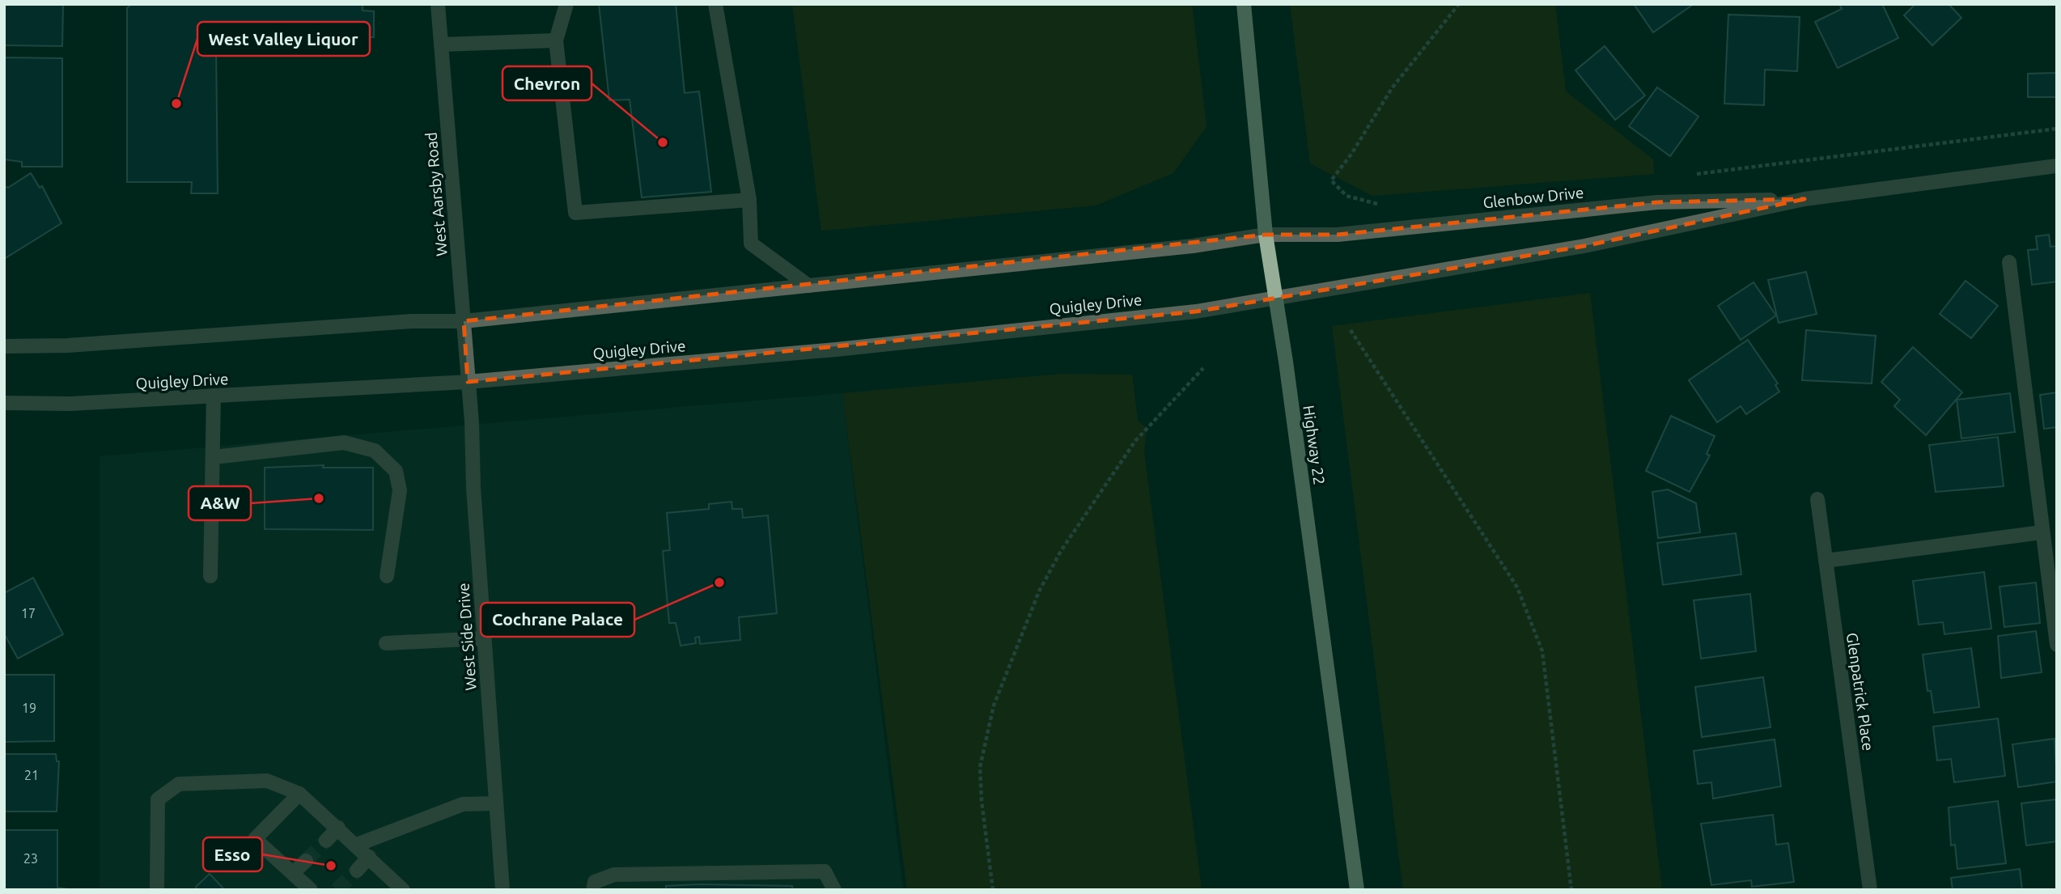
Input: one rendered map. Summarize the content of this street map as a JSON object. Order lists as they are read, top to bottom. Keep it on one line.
{"streets":{"main road":["Highway 22"],"street":["West Aarsby Road","Glenbow Drive","Quigley Drive","West Side Drive","Glenpatrick Place"]},"crossings":[["West Aarsby Road","Quigley Drive"],["West Aarsby Road","West Side Drive"],["Glenbow Drive","Quigley Drive"],["Glenbow Drive","Highway 22"],["Quigley Drive","Highway 22"],["Quigley Drive","West Side Drive"]],"places":["West Valley Liquor","Chevron","A&W","Cochrane Palace","Esso"],"house_numbers":["17","19","21","23"]}
